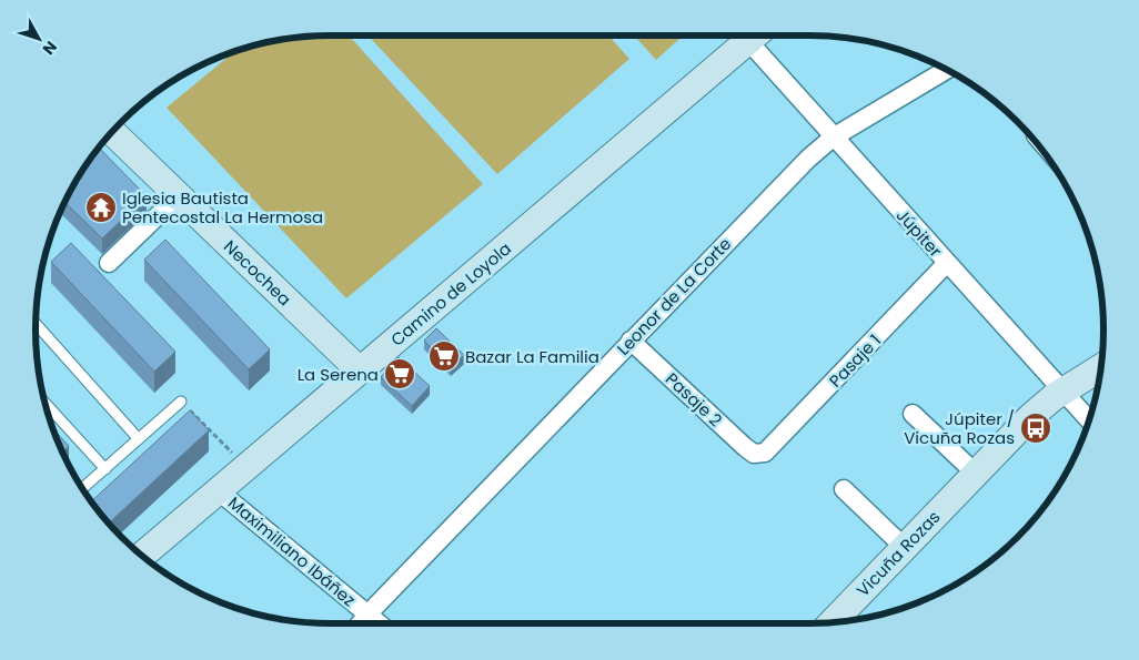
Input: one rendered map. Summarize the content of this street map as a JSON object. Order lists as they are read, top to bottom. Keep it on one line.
{"streets":{"street":["Júpiter","Necochea","Camino de Loyola","Leonor de La Corte","Pasaje 1","Pasaje 2","Maximiliano Ibáñez","Vicuña Rozas"]},"crossings":[["Júpiter","Leonor de La Corte"],["Júpiter","Pasaje 1"],["Júpiter","Vicuña Rozas"],["Necochea","Camino de Loyola"],["Camino de Loyola","Maximiliano Ibáñez"],["Leonor de La Corte","Pasaje 2"],["Leonor de La Corte","Maximiliano Ibáñez"],["Pasaje 1","Pasaje 2"]],"places":{"temple":["Iglesia Bautista Pentecostal La Hermosa"],"supermarket":["Bazar La Familia","La Serena"],"bus stop":["Júpiter / Vicuña Rozas"]},"north":"bottom right"}
